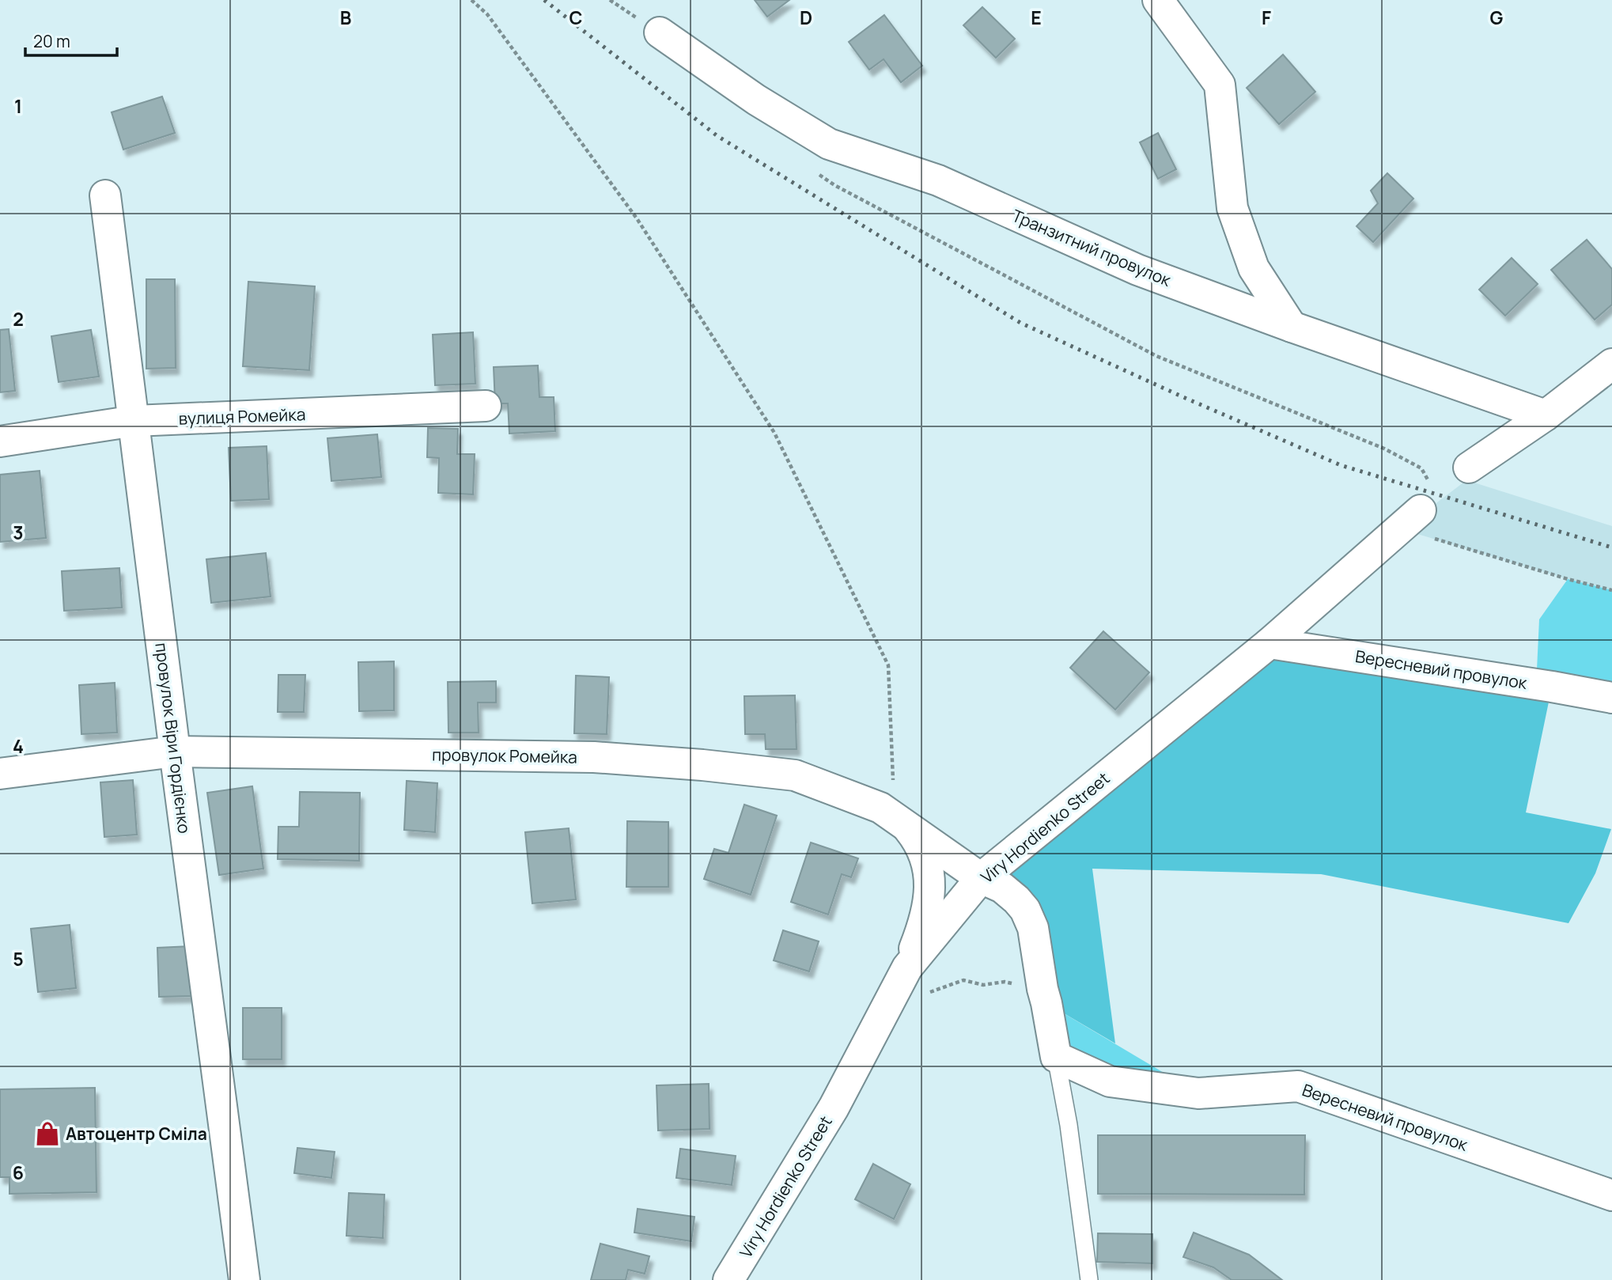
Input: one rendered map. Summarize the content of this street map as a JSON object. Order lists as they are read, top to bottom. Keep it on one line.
{"streets":{"street":["Транзитний провулок","вулиця Ромейка","Вересневий провулок","провулок Віри Гордієнко","провулок Ромейка","Viry Hordienko Street"]},"crossings":[["вулиця Ромейка","провулок Віри Гордієнко"],["Вересневий провулок","провулок Ромейка"],["Вересневий провулок","Viry Hordienko Street"],["провулок Віри Гордієнко","провулок Ромейка"],["провулок Ромейка","Viry Hordienko Street"]],"places":{"shop":["Автоцентр Сміла"]},"scale_bar":"20 m","grid":{"columns":["B","C","D","E","F","G"],"rows":["1","2","3","4","5","6"]}}
